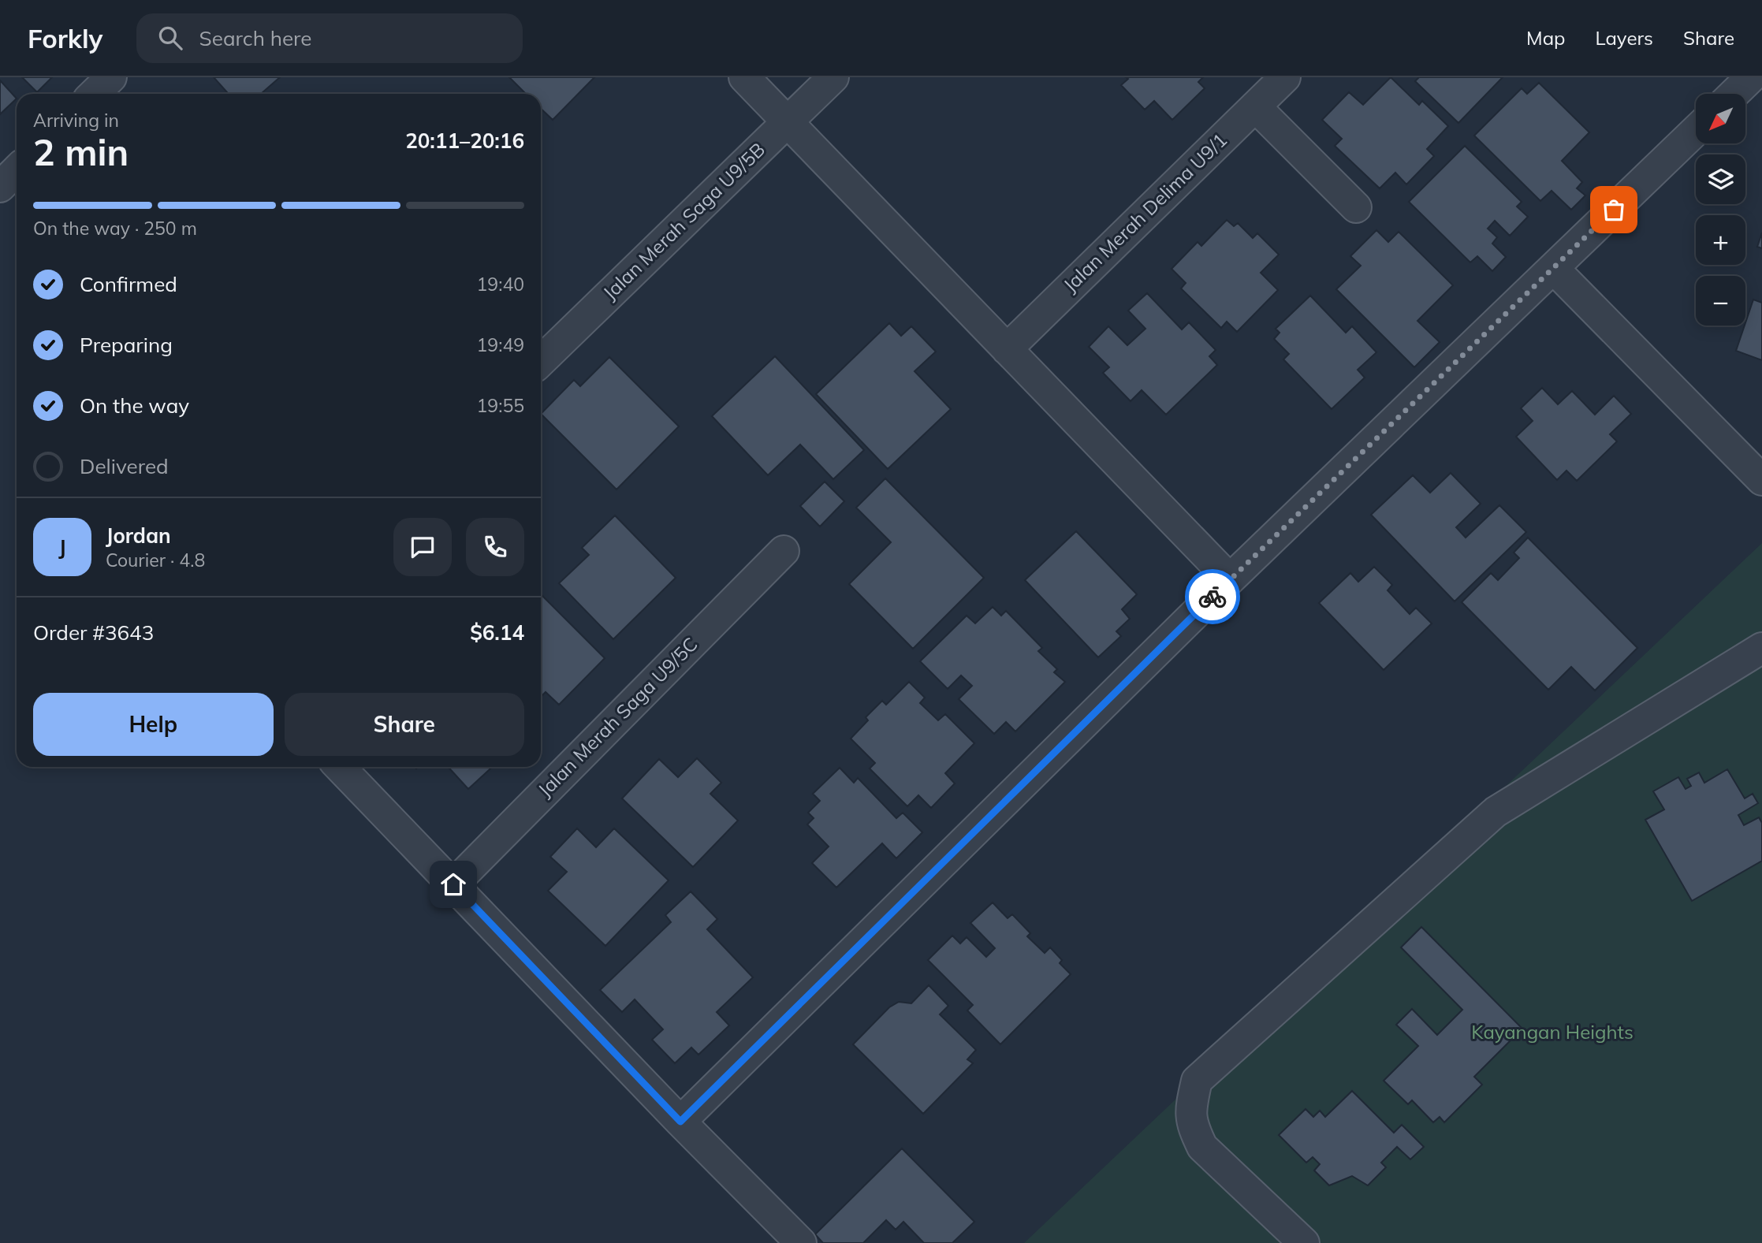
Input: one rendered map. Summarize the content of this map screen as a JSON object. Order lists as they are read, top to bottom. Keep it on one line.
{"streets":{"street":["Jalan Merah Delima U9/1","Jalan Merah Saga U9/5B","Jalan Merah Saga U9/5C"]},"parks":["Kayangan Heights"],"north":"bottom left","page":{"header":"Forkly","search":"Search here","nav":["Map","Layers","Share"],"map_buttons":["+","−"],"heading":["2 min","Arriving in","20:11–20:16"],"panel":["Jordan","Courier · 4.8","Order #3643","$6.14"],"bar":"On the way · 250 m","list":[["Confirmed","19:40"],["Preparing","19:49"],["On the way","19:55"],"Delivered"],"round":"J","buttons":["Help","Share"]}}
